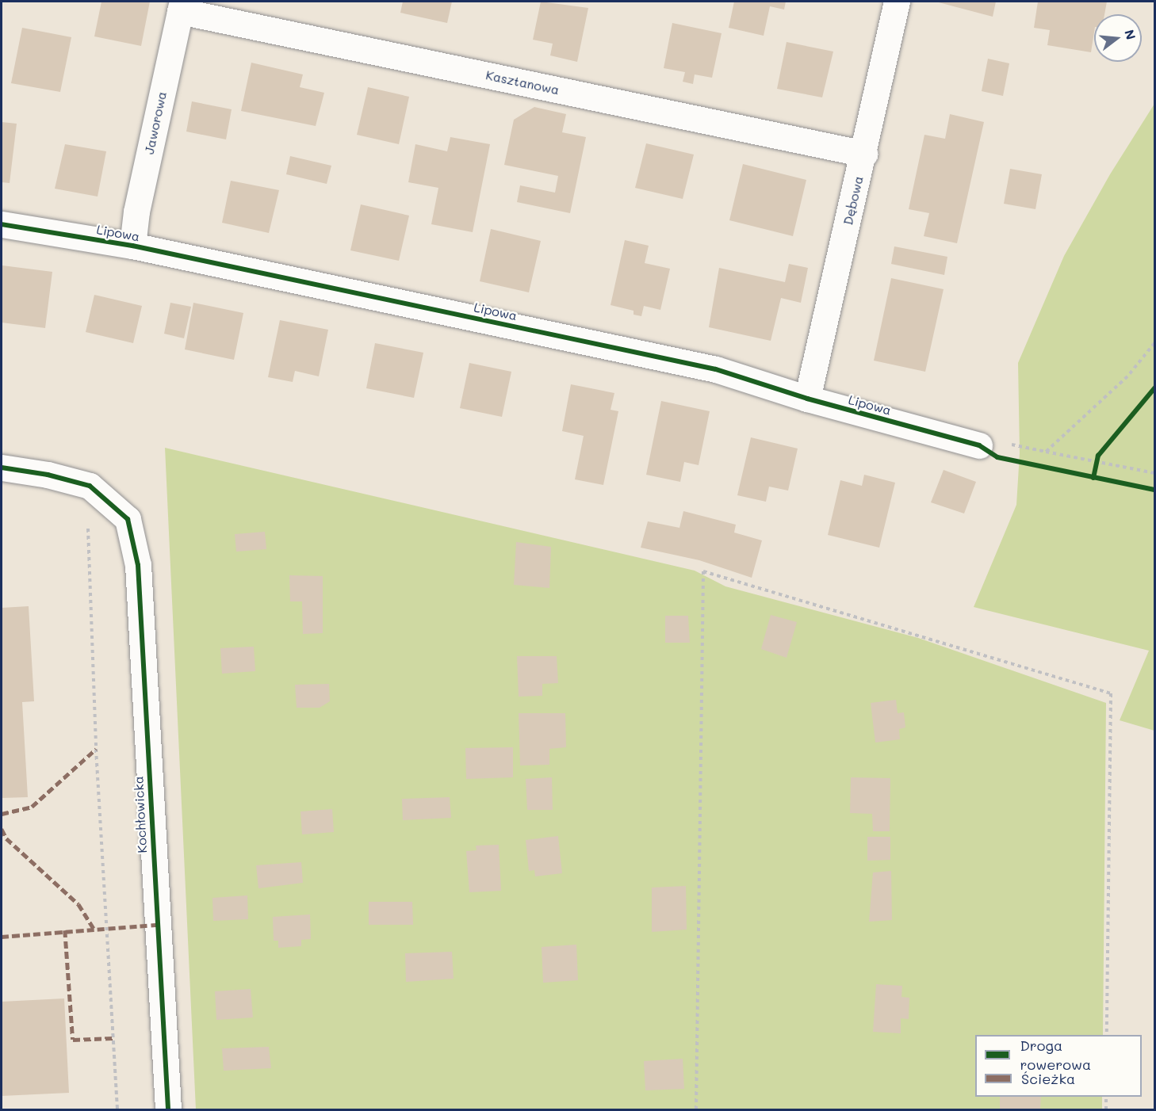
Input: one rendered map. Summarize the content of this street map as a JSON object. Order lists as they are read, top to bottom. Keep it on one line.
{"streets":{"street":["Kasztanowa","Jaworowa","Dębowa","Lipowa","Kochłowicka"]},"crossings":[["Kasztanowa","Jaworowa"],["Kasztanowa","Dębowa"],["Jaworowa","Lipowa"],["Dębowa","Lipowa"]],"legend":["Droga rowerowa","Ścieżka"],"north":"right"}
